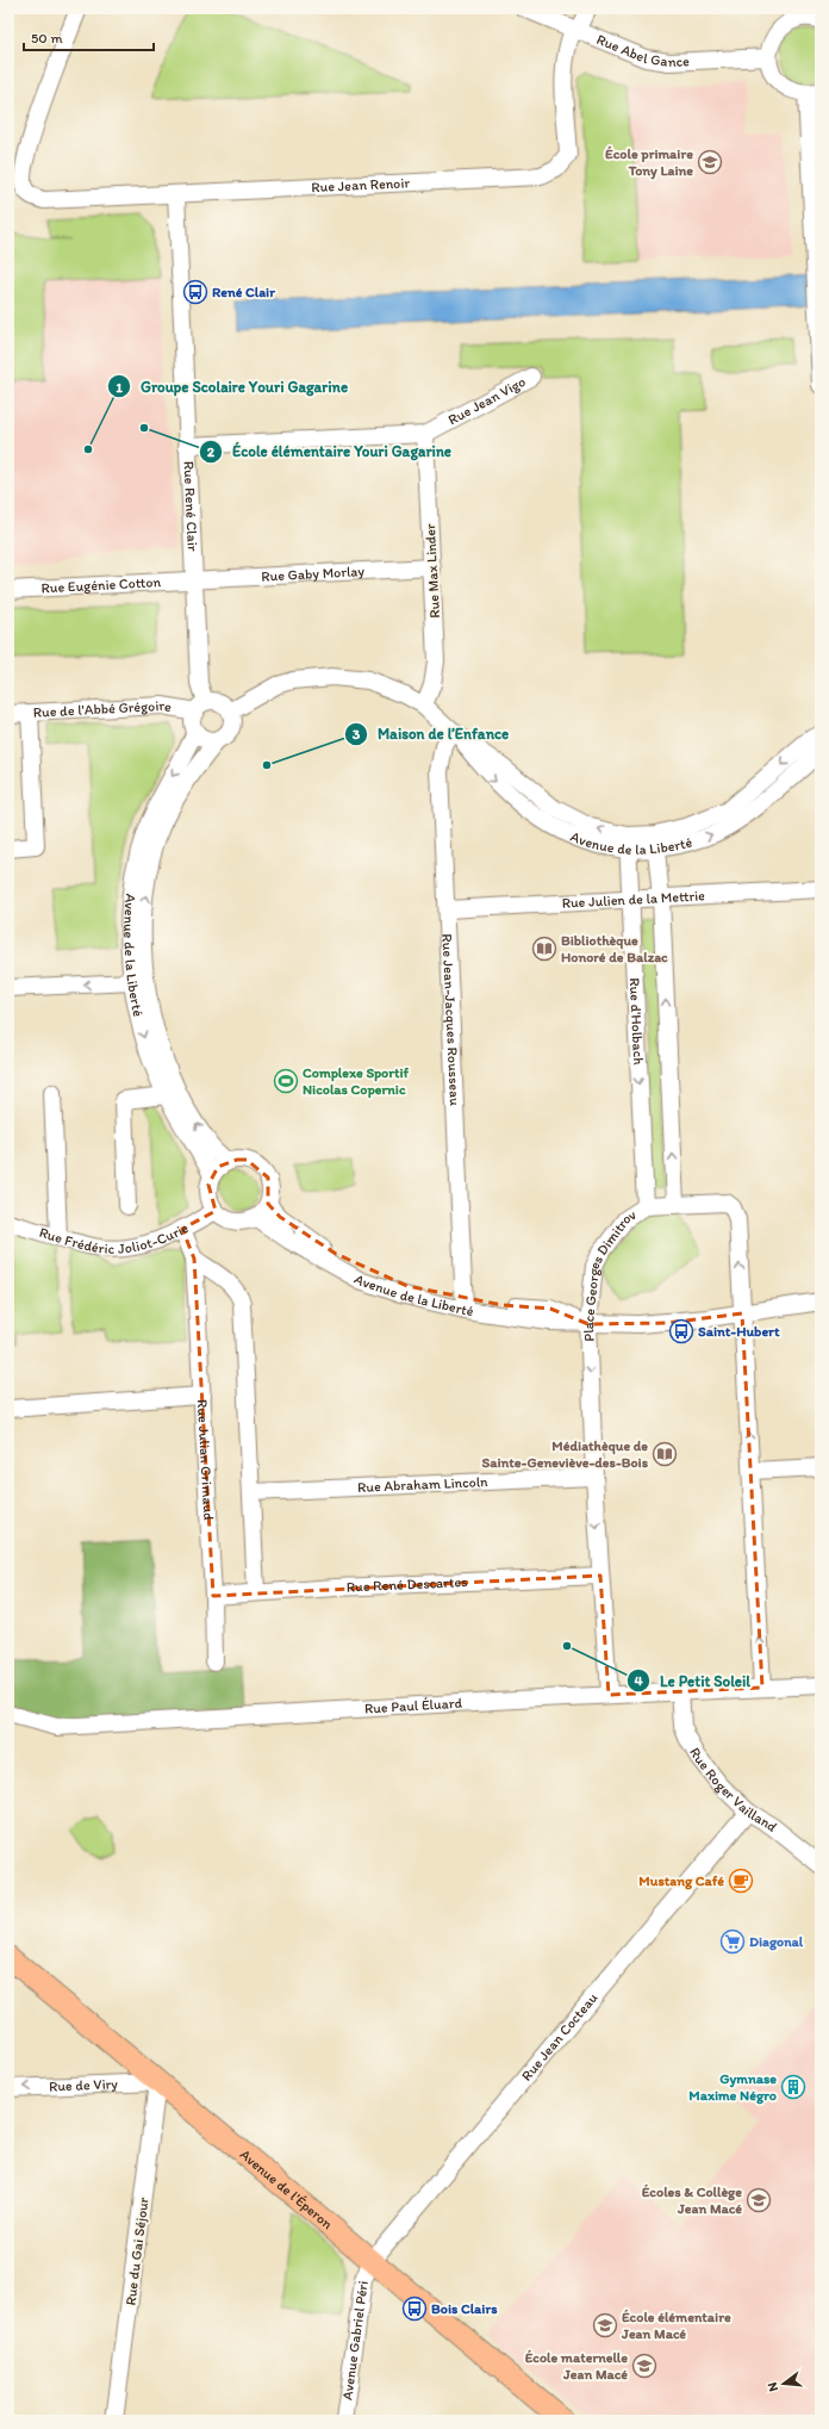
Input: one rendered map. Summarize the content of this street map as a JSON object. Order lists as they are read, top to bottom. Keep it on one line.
{"streets":{"main road":["Avenue de l'Éperon"],"street":["Rue Abel Gance","Rue Jean Renoir","Rue Jean Vigo","Rue René Clair","Rue Max Linder","Rue Gaby Morlay","Rue Eugénie Cotton","Rue de l'Abbé Grégoire","Avenue de la Liberté","Rue Julien de la Mettrie","Rue Jean-Jacques Rousseau","Rue d'Holbach","Rue Frédéric Joliot-Curie","Place Georges Dimitrov","Rue Julian Grimaud","Rue Abraham Lincoln","Rue René Descartes","Rue Paul Éluard","Rue Roger Vailland","Rue Jean Cocteau","Rue de Viry","Rue du Gai Séjour","Avenue Gabriel Péri"]},"crossings":[["Rue Abel Gance","Rue Jean Renoir"],["Rue Jean Renoir","Rue René Clair"],["Rue Jean Vigo","Rue René Clair"],["Rue Jean Vigo","Rue Max Linder"],["Rue René Clair","Rue Gaby Morlay"],["Rue René Clair","Rue Eugénie Cotton"],["Rue René Clair","Rue de l'Abbé Grégoire"],["Rue René Clair","Avenue de la Liberté"],["Rue Max Linder","Rue Gaby Morlay"],["Rue Max Linder","Avenue de la Liberté"],["Rue Gaby Morlay","Rue Eugénie Cotton"],["Rue de l'Abbé Grégoire","Avenue de la Liberté"],["Avenue de la Liberté","Rue Jean-Jacques Rousseau"],["Avenue de la Liberté","Rue d'Holbach"],["Avenue de la Liberté","Rue Frédéric Joliot-Curie"],["Avenue de la Liberté","Place Georges Dimitrov"],["Rue Julien de la Mettrie","Rue Jean-Jacques Rousseau"],["Rue Julien de la Mettrie","Rue d'Holbach"],["Rue d'Holbach","Place Georges Dimitrov"],["Rue Frédéric Joliot-Curie","Rue Julian Grimaud"],["Place Georges Dimitrov","Rue Abraham Lincoln"],["Place Georges Dimitrov","Rue René Descartes"],["Place Georges Dimitrov","Rue Paul Éluard"],["Rue Julian Grimaud","Rue René Descartes"],["Rue Paul Éluard","Rue Roger Vailland"],["Rue Roger Vailland","Rue Jean Cocteau"],["Rue Jean Cocteau","Avenue de l'Éperon"],["Rue Jean Cocteau","Avenue Gabriel Péri"],["Rue de Viry","Avenue de l'Éperon"],["Rue de Viry","Rue du Gai Séjour"],["Avenue de l'Éperon","Rue du Gai Séjour"],["Avenue de l'Éperon","Avenue Gabriel Péri"]],"one_way":["Rue de Viry"],"places":{"school or university":["École primaire Tony Laine","Écoles & Collège Jean Macé","École élémentaire Jean Macé","École maternelle Jean Macé"],"bus stop":["René Clair","Saint-Hubert","Bois Clairs"],"other":["École élémentaire Youri Gagarine","Groupe Scolaire Youri Gagarine","Maison de l’Enfance","Le Petit Soleil"],"library":["Bibliothèque Honoré de Balzac","Médiathèque de Sainte-Geneviève-des-Bois"],"sports":["Complexe Sportif Nicolas Copernic"],"cafe":["Mustang Café"],"supermarket":["Diagonal"],"building":["Gymnase Maxime Négro"]},"scale_bar":"50 m","north":"left"}
